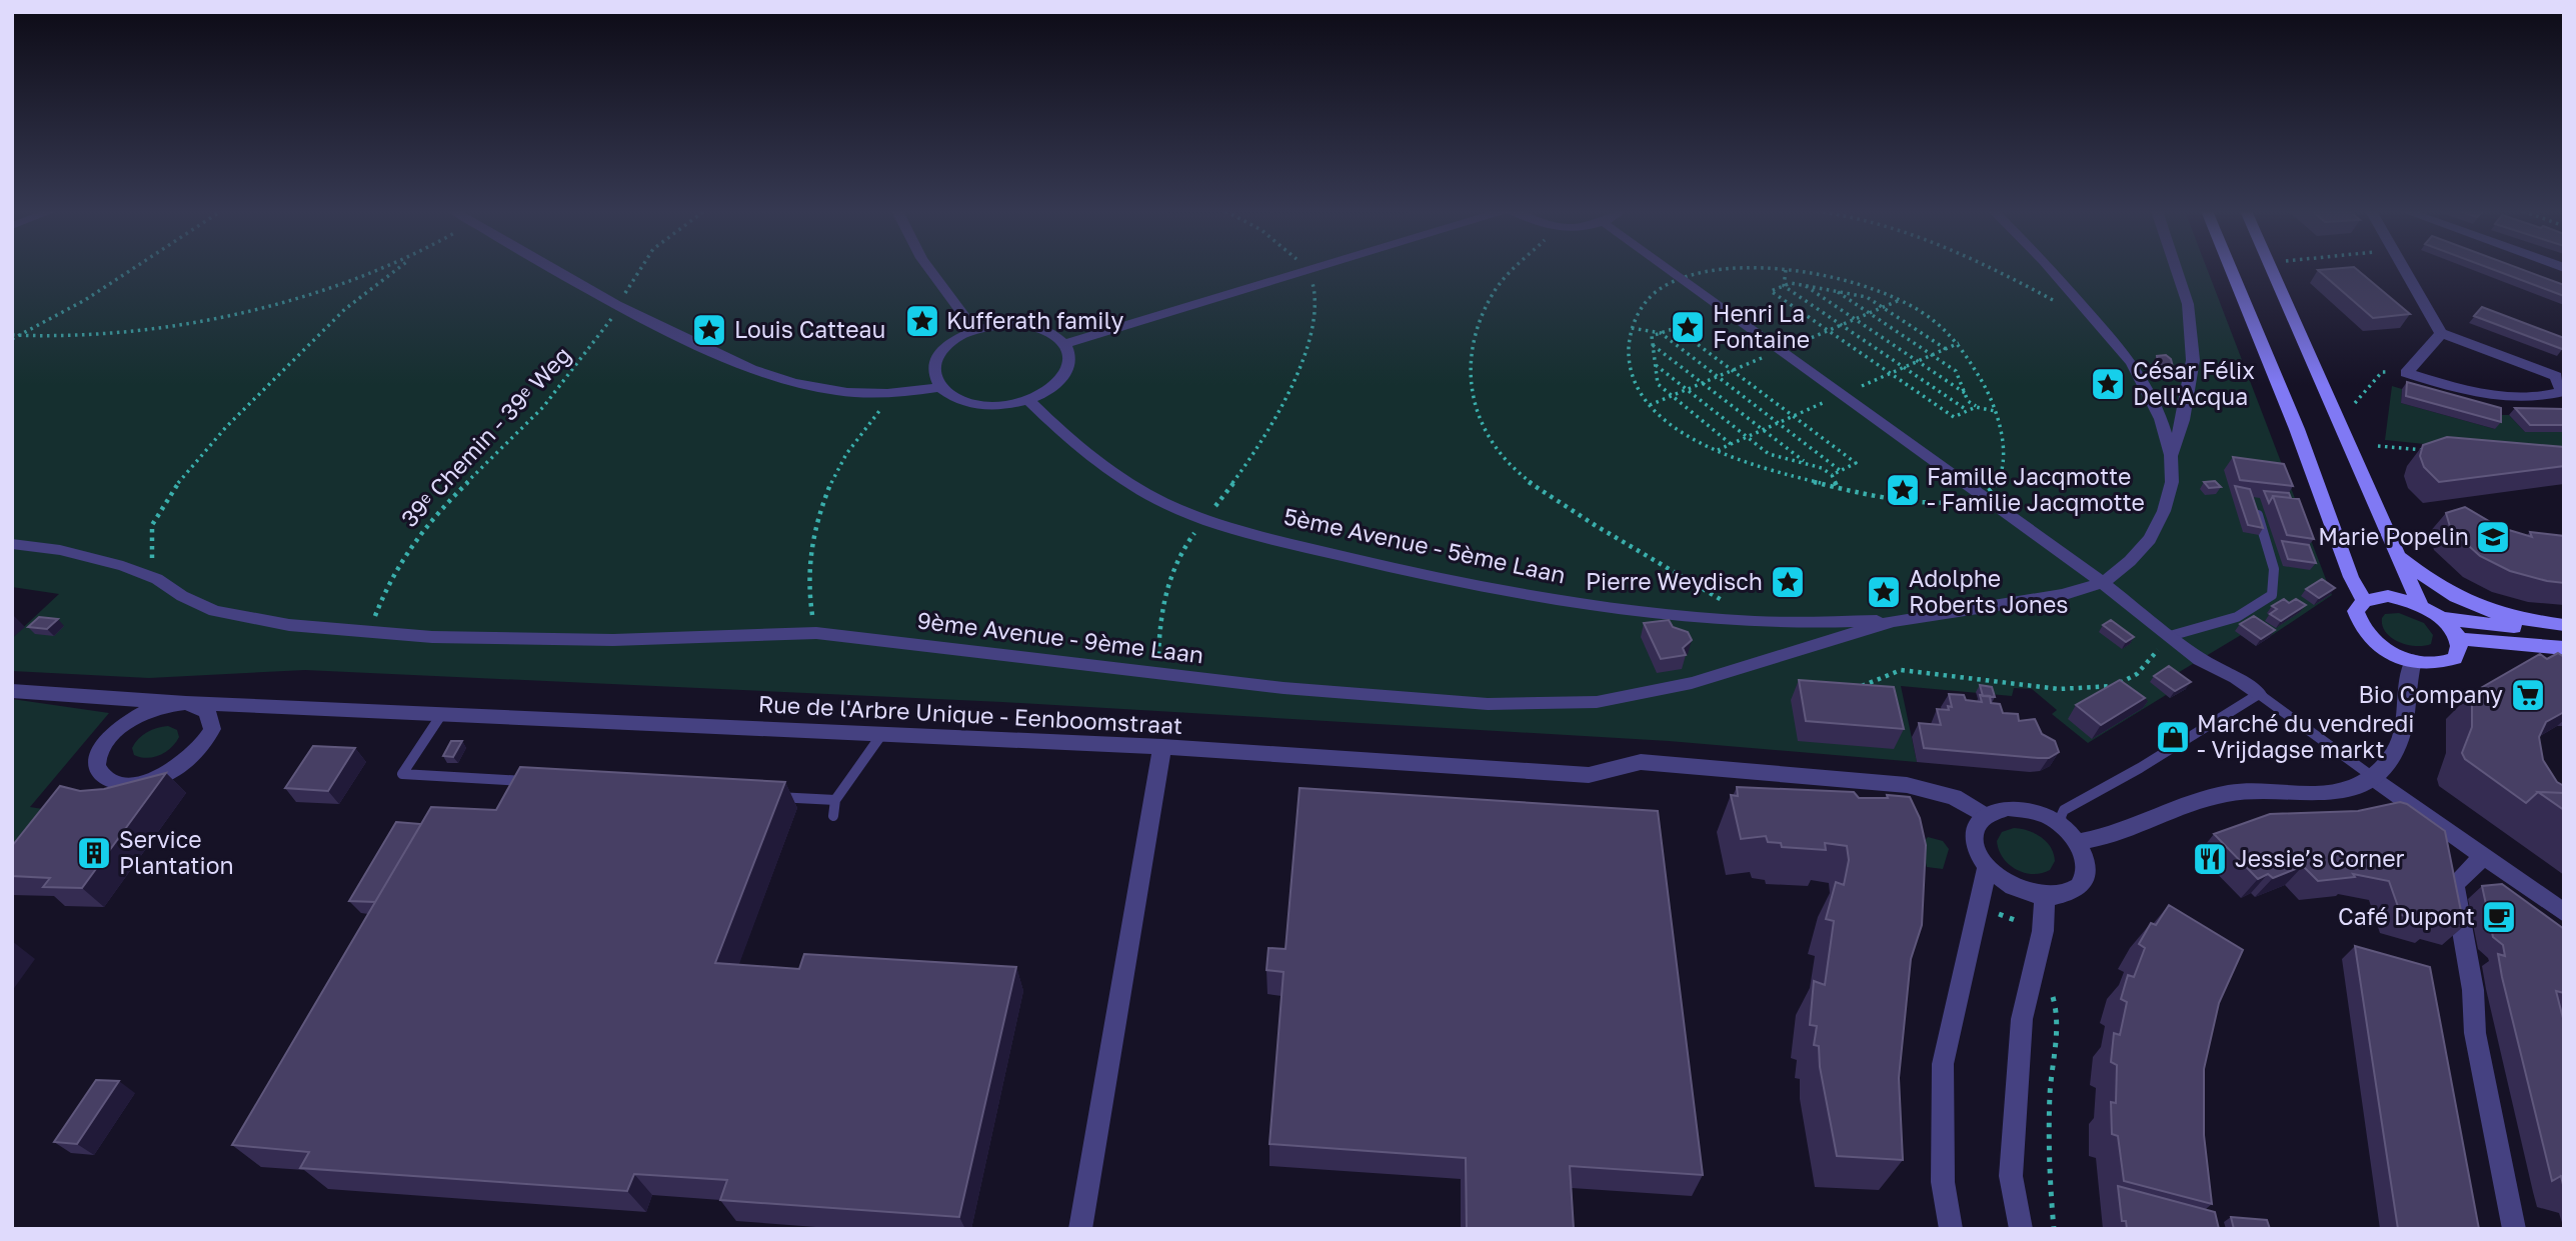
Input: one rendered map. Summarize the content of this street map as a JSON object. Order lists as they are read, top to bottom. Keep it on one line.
{"streets":{"street":["5ème Avenue - 5ème Laan","9ème Avenue - 9ème Laan","Rue de l'Arbre Unique - Eenboomstraat"],"path":["39ᵉ Chemin - 39ᵉ Weg"]},"crossings":[["39ᵉ Chemin - 39ᵉ Weg","9ème Avenue - 9ème Laan"],["5ème Avenue - 5ème Laan","9ème Avenue - 9ème Laan"]],"places":{"place":["Kufferath family","Henri La Fontaine","Louis Catteau","César Félix Dell'Acqua","Famille Jacqmotte - Familie Jacqmotte","Pierre Weydisch","Adolphe Roberts Jones"],"school or university":["Marie Popelin"],"supermarket":["Bio Company"],"shop":["Marché du vendredi - Vrijdagse markt"],"building":["Service Plantation"],"restaurant":["Jessie’s Corner"],"cafe":["Café Dupont"]}}
